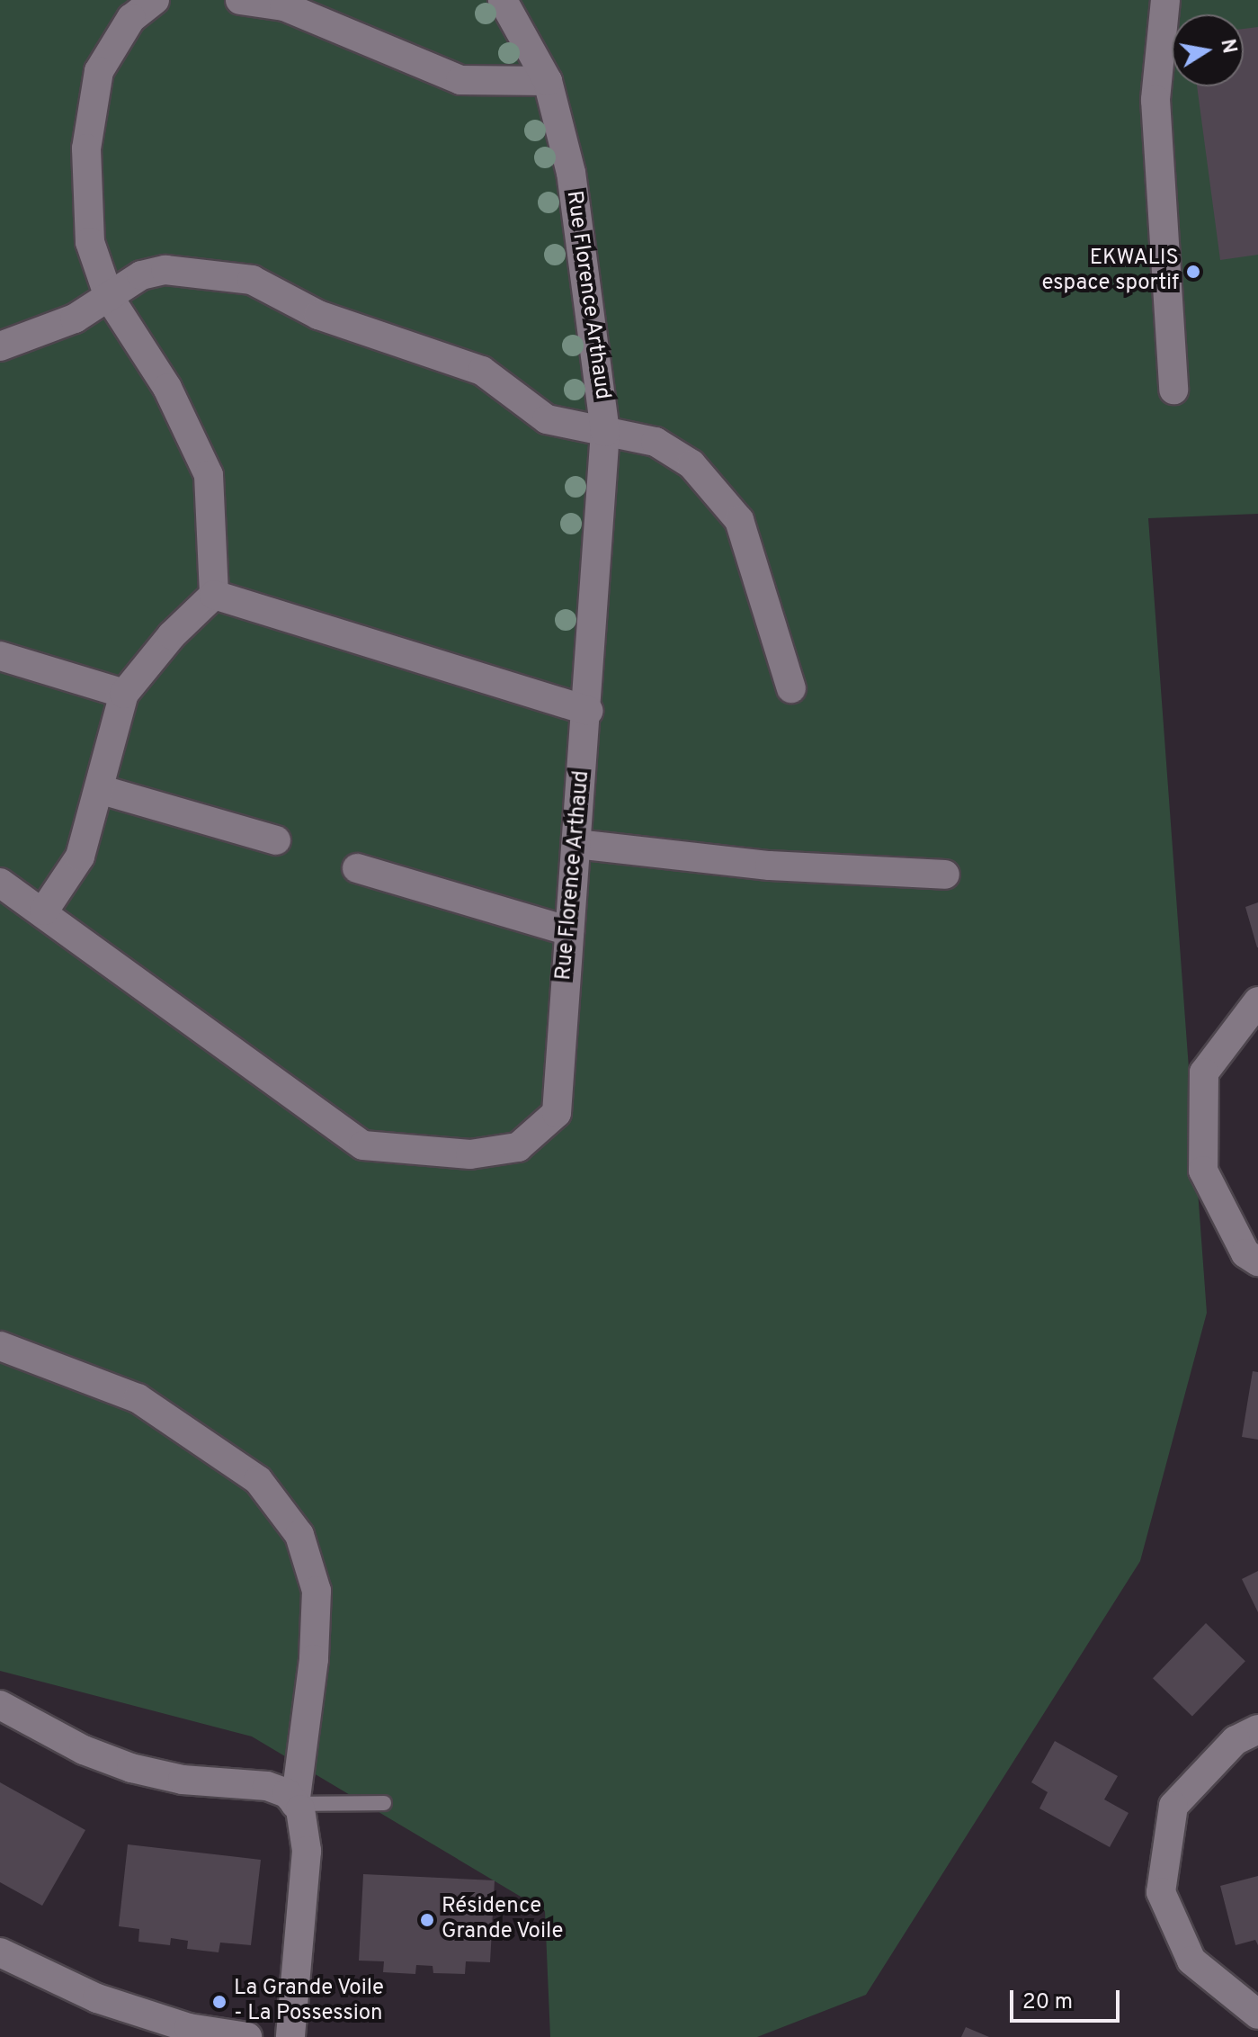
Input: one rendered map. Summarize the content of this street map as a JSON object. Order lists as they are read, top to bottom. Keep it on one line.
{"streets":{"street":["Rue Florence Arthaud"]},"places":["EKWALIS espace sportif","Résidence Grande Voile","La Grande Voile - La Possession"],"scale_bar":"20 m","north":"right"}
